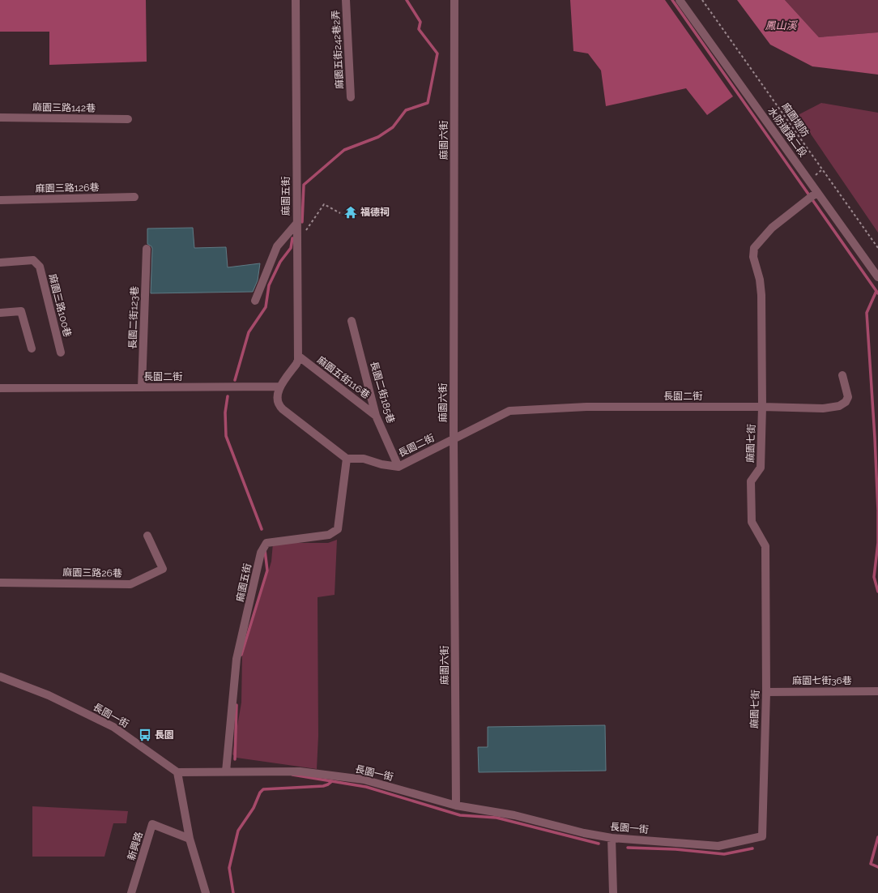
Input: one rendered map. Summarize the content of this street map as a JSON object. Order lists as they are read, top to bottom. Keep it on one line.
{"streets":{"street":["麻園五街242巷2弄","麻園三路142巷","水防道路二段","麻園六街","麻園三路126巷","麻園五街","麻園三路100巷","長園二街123巷","長園二街","麻園五街116巷","長園二街185巷","麻園七街","麻園三路26巷","麻園七街36巷","長園一街","新興路"],"path":["麻園堤防"]},"crossings":[["水防道路二段","麻園七街"],["麻園六街","長園二街"],["麻園六街","長園一街"],["麻園五街","長園二街"],["麻園五街","麻園五街116巷"],["麻園五街","長園一街"],["長園二街123巷","長園二街"],["長園二街","長園二街185巷"],["長園二街","麻園七街"],["麻園五街116巷","長園二街185巷"],["麻園七街","麻園七街36巷"],["麻園七街","長園一街"]],"water":["鳳山溪"],"places":{"temple":["福德祠"],"bus stop":["長園"]}}
